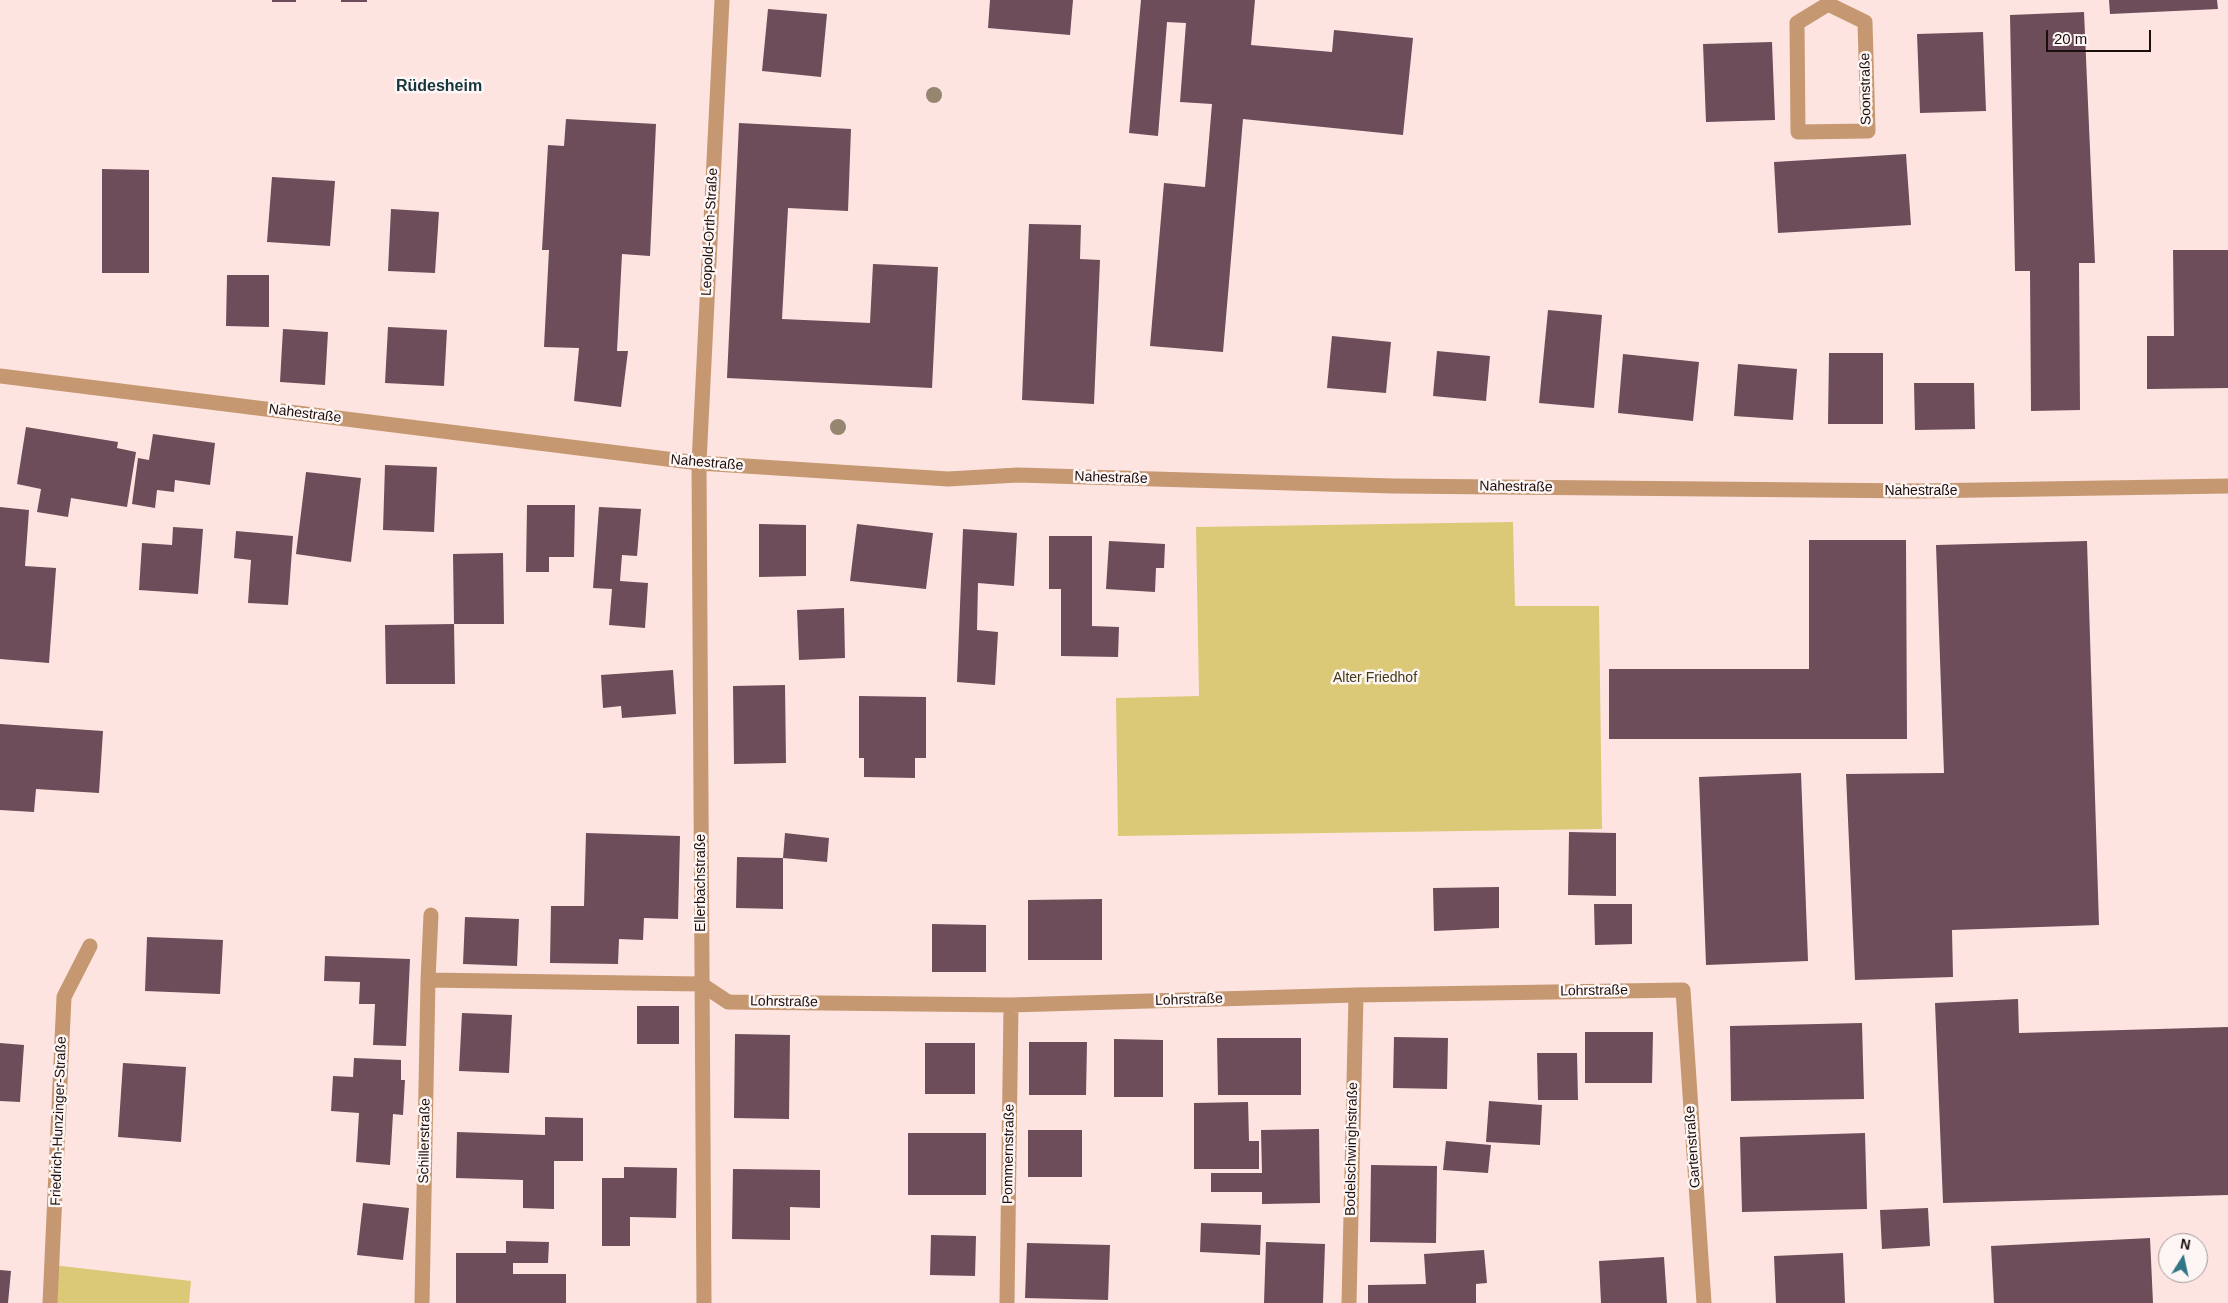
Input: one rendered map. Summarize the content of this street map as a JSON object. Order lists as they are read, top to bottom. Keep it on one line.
{"streets":{"street":["Soonstraße","Leopold-Orth-Straße","Nahestraße","Ellerbachstraße","Lohrstraße","Friedrich-Hunzinger-Straße","Schillerstraße","Gartenstraße","Bodelschwinghstraße","Pommernstraße"]},"crossings":[["Leopold-Orth-Straße","Nahestraße"],["Leopold-Orth-Straße","Ellerbachstraße"],["Nahestraße","Ellerbachstraße"],["Ellerbachstraße","Lohrstraße"],["Lohrstraße","Gartenstraße"],["Lohrstraße","Bodelschwinghstraße"],["Lohrstraße","Pommernstraße"]],"districts":["Rüdesheim"],"parks":["Alter Friedhof"],"scale_bar":"20 m","north":"top"}
